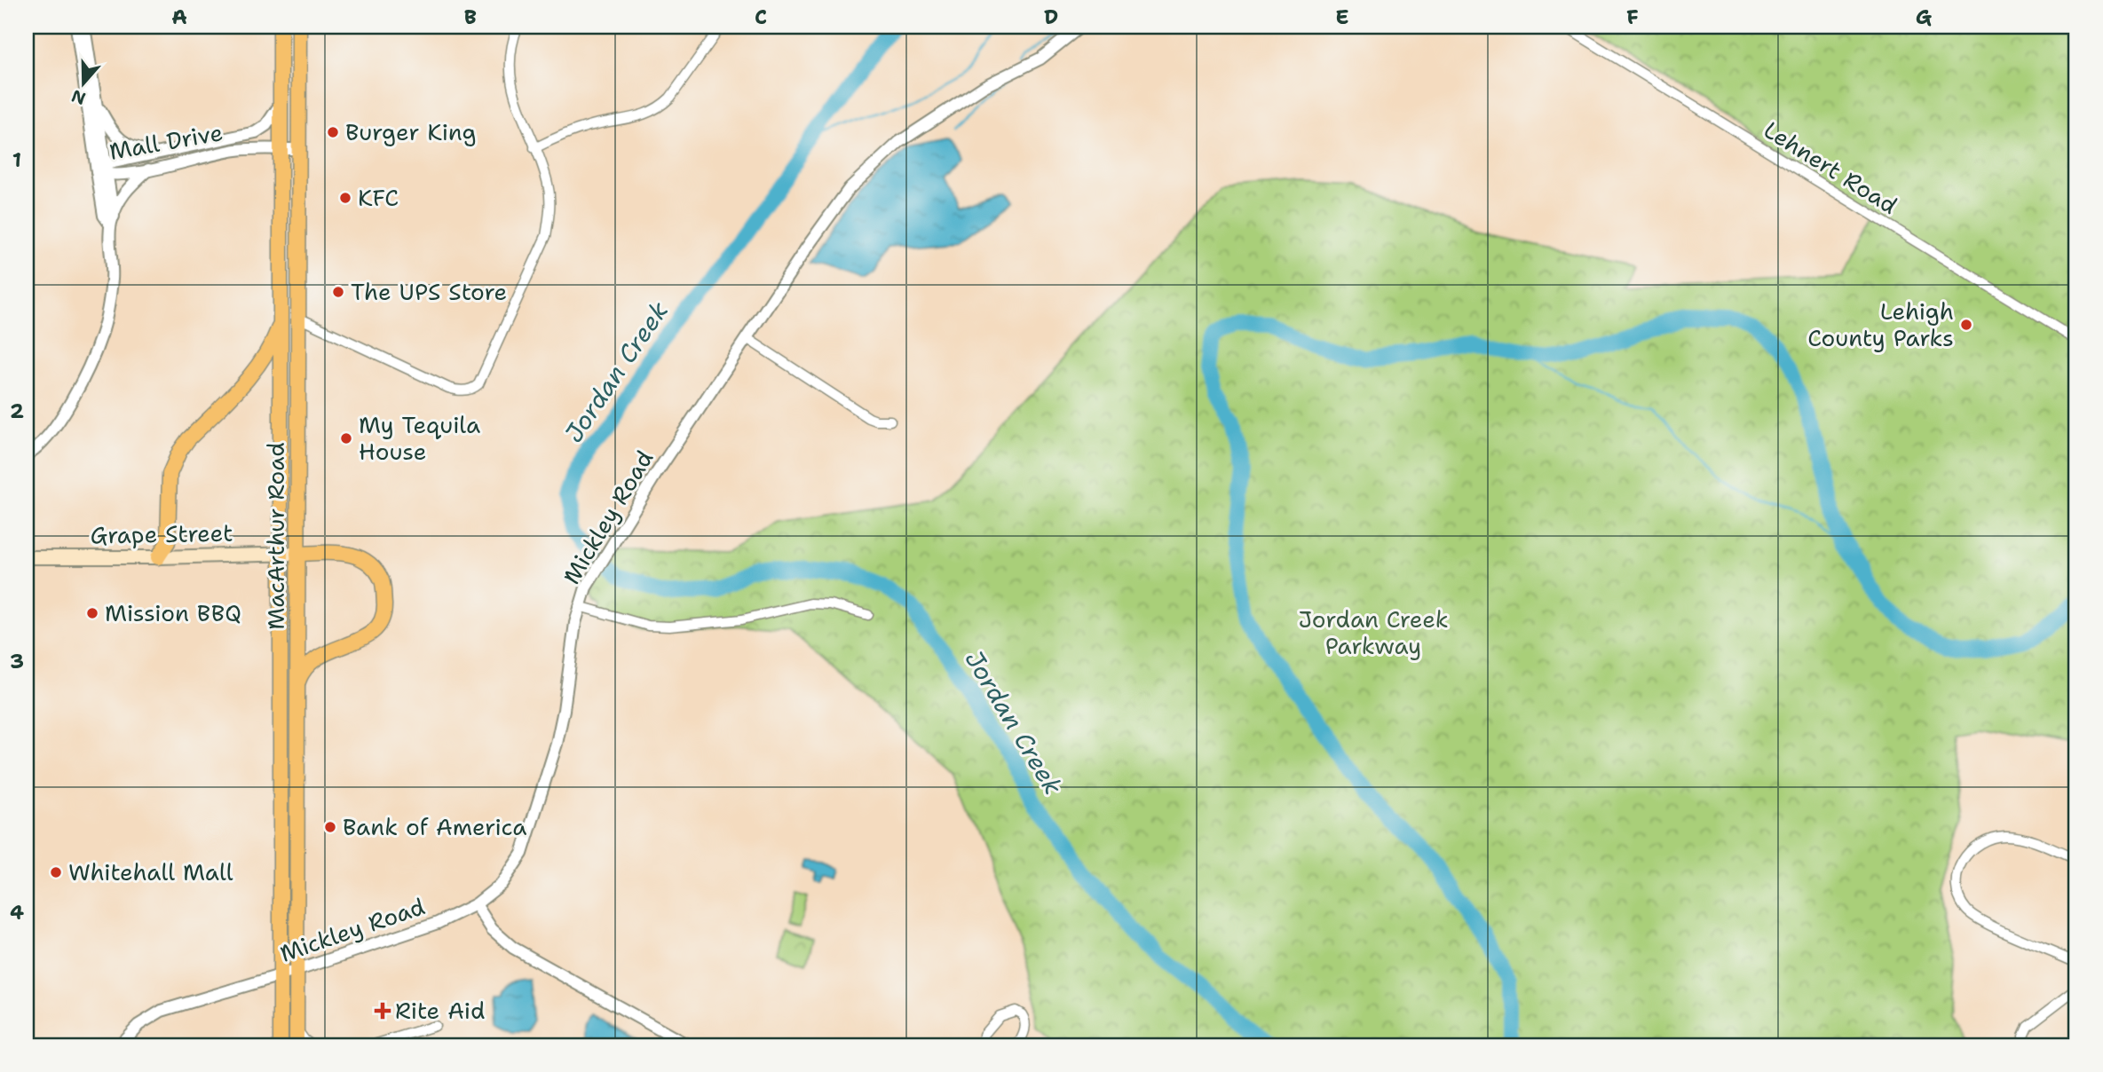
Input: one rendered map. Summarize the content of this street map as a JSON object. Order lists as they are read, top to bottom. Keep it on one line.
{"streets":{"highway":["MacArthur Road"],"main road":["Grape Street"],"street":["Mall Drive","Lehnert Road","Mickley Road"]},"crossings":[["Mall Drive","MacArthur Road"],["Mickley Road","MacArthur Road"],["Grape Street","MacArthur Road"]],"water":["Jordan Creek"],"parks":["Jordan Creek Parkway"],"places":{"other":["Burger King","KFC","The UPS Store","Lehigh County Parks","My Tequila House","Mission BBQ","Bank of America","Whitehall Mall"],"health":["Rite Aid"]},"north":"bottom","grid":{"columns":["A","B","C","D","E","F","G"],"rows":["1","2","3","4"]}}
